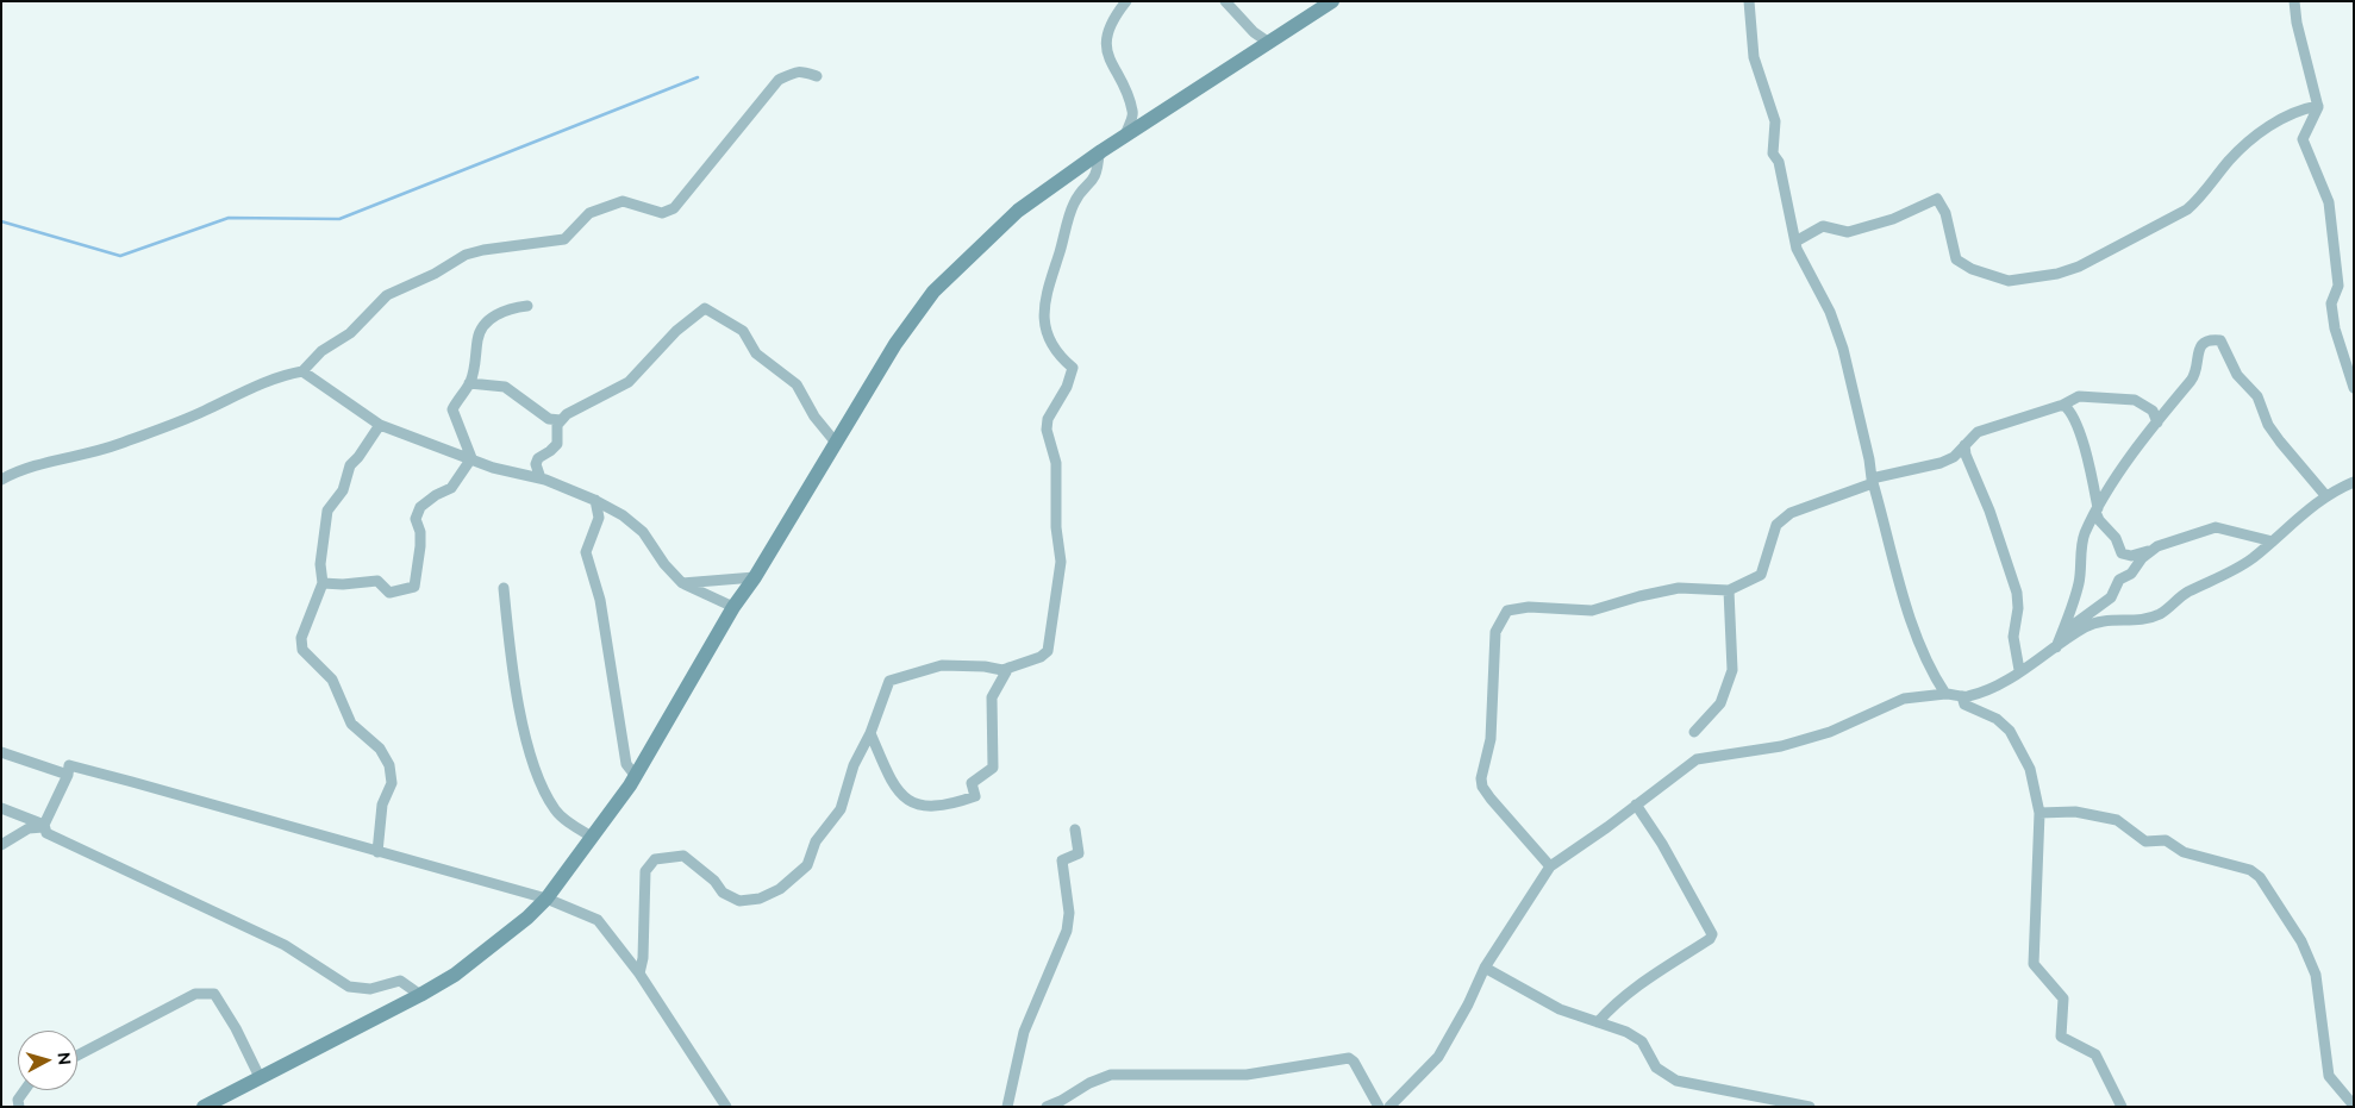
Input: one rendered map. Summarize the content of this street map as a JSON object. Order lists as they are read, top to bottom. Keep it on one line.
{"north":"right"}
